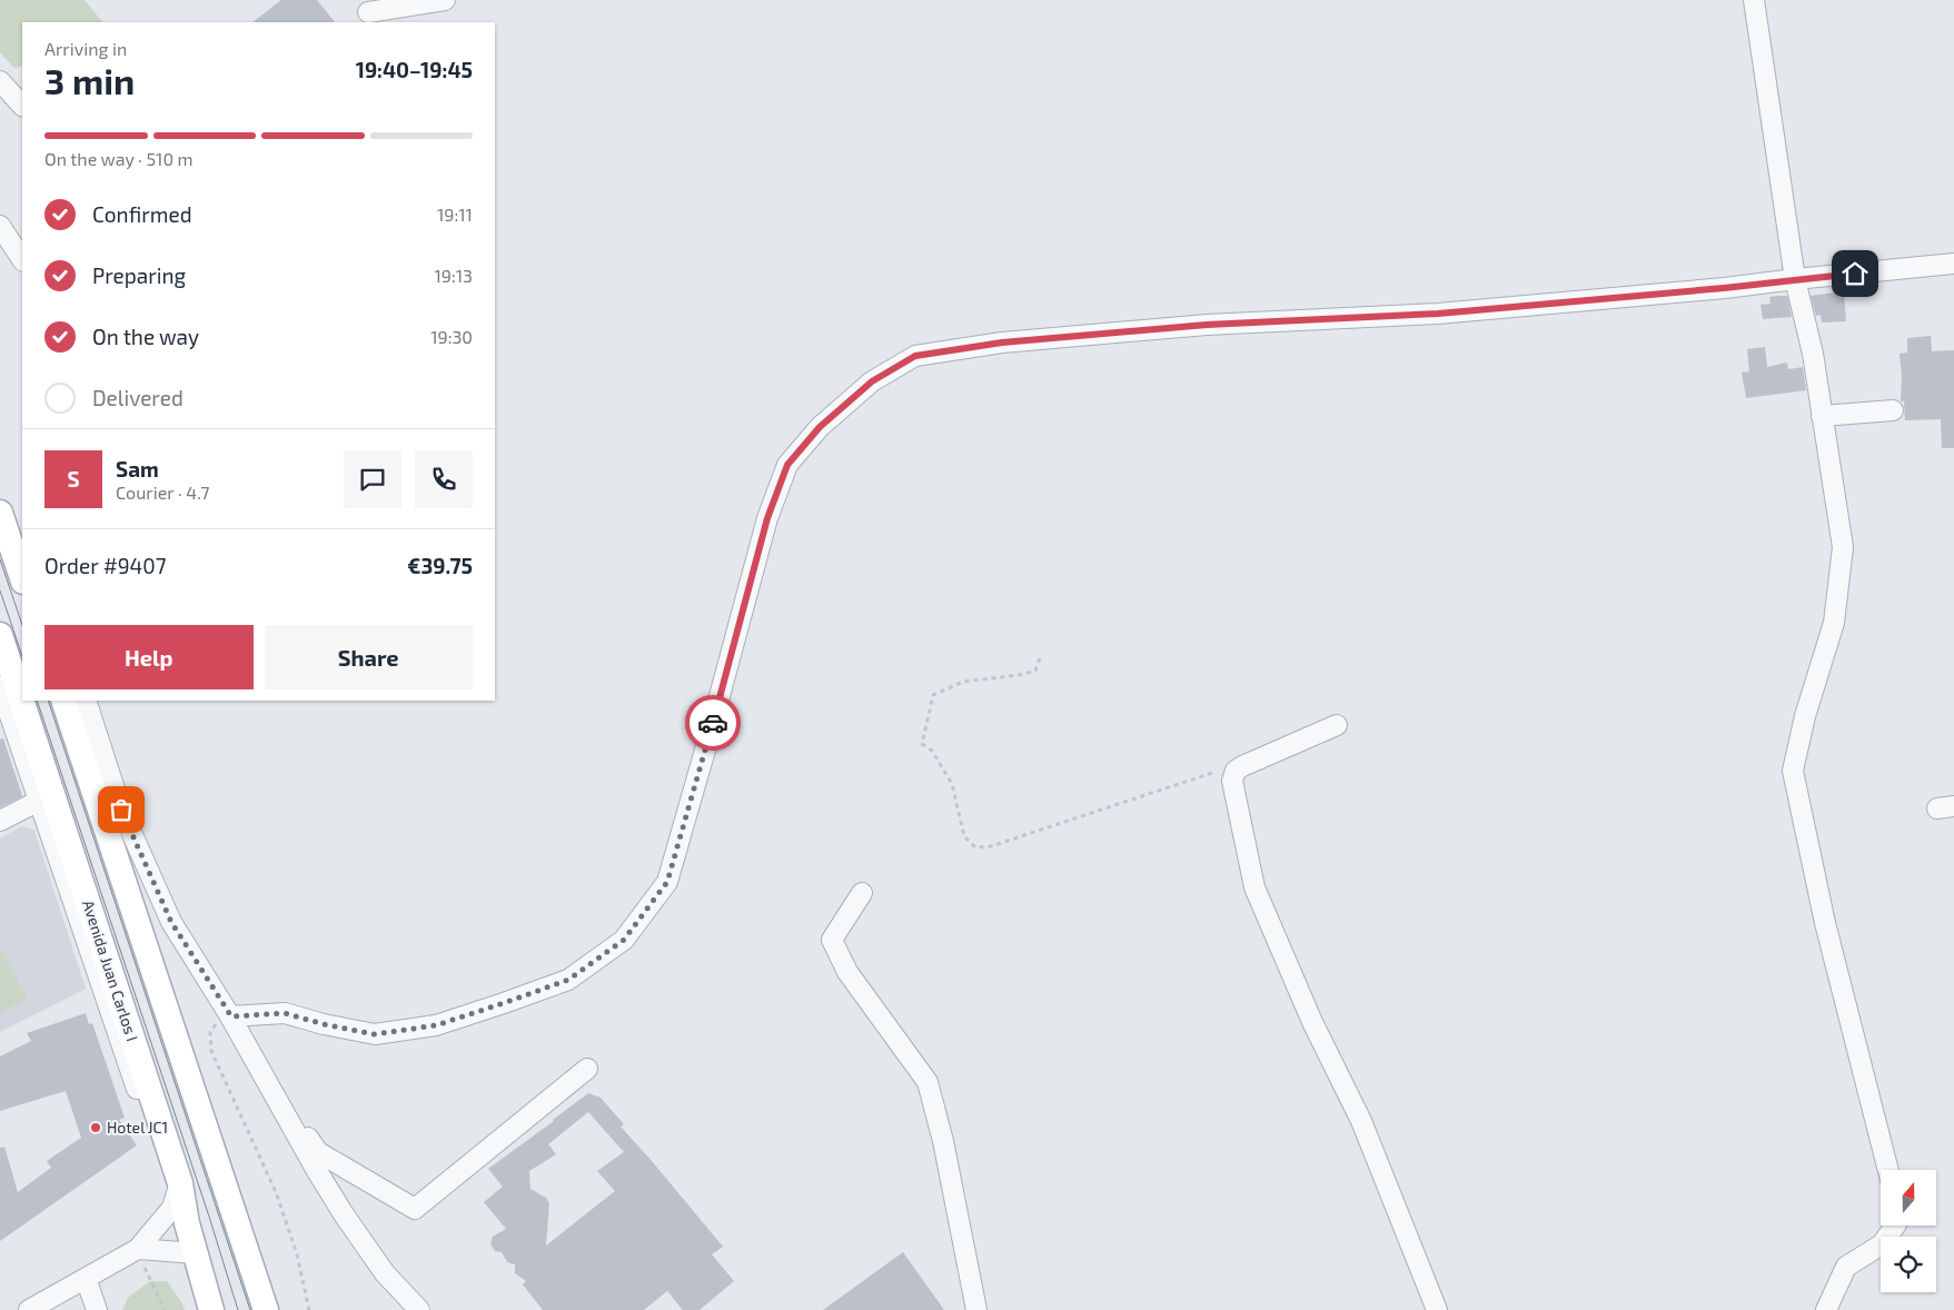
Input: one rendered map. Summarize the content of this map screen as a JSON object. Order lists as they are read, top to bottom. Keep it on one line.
{"streets":{"main road":["Avenida Juan Carlos I"]},"places":["Hotel JC1"],"north":"top","page":{"heading":["3 min","Arriving in","19:40–19:45"],"panel":["Sam","Courier · 4.7","Order #9407","€39.75"],"bar":"On the way · 510 m","list":[["Confirmed","19:11"],["Preparing","19:13"],["On the way","19:30"],"Delivered"],"round":"S","buttons":["Help","Share"]}}
